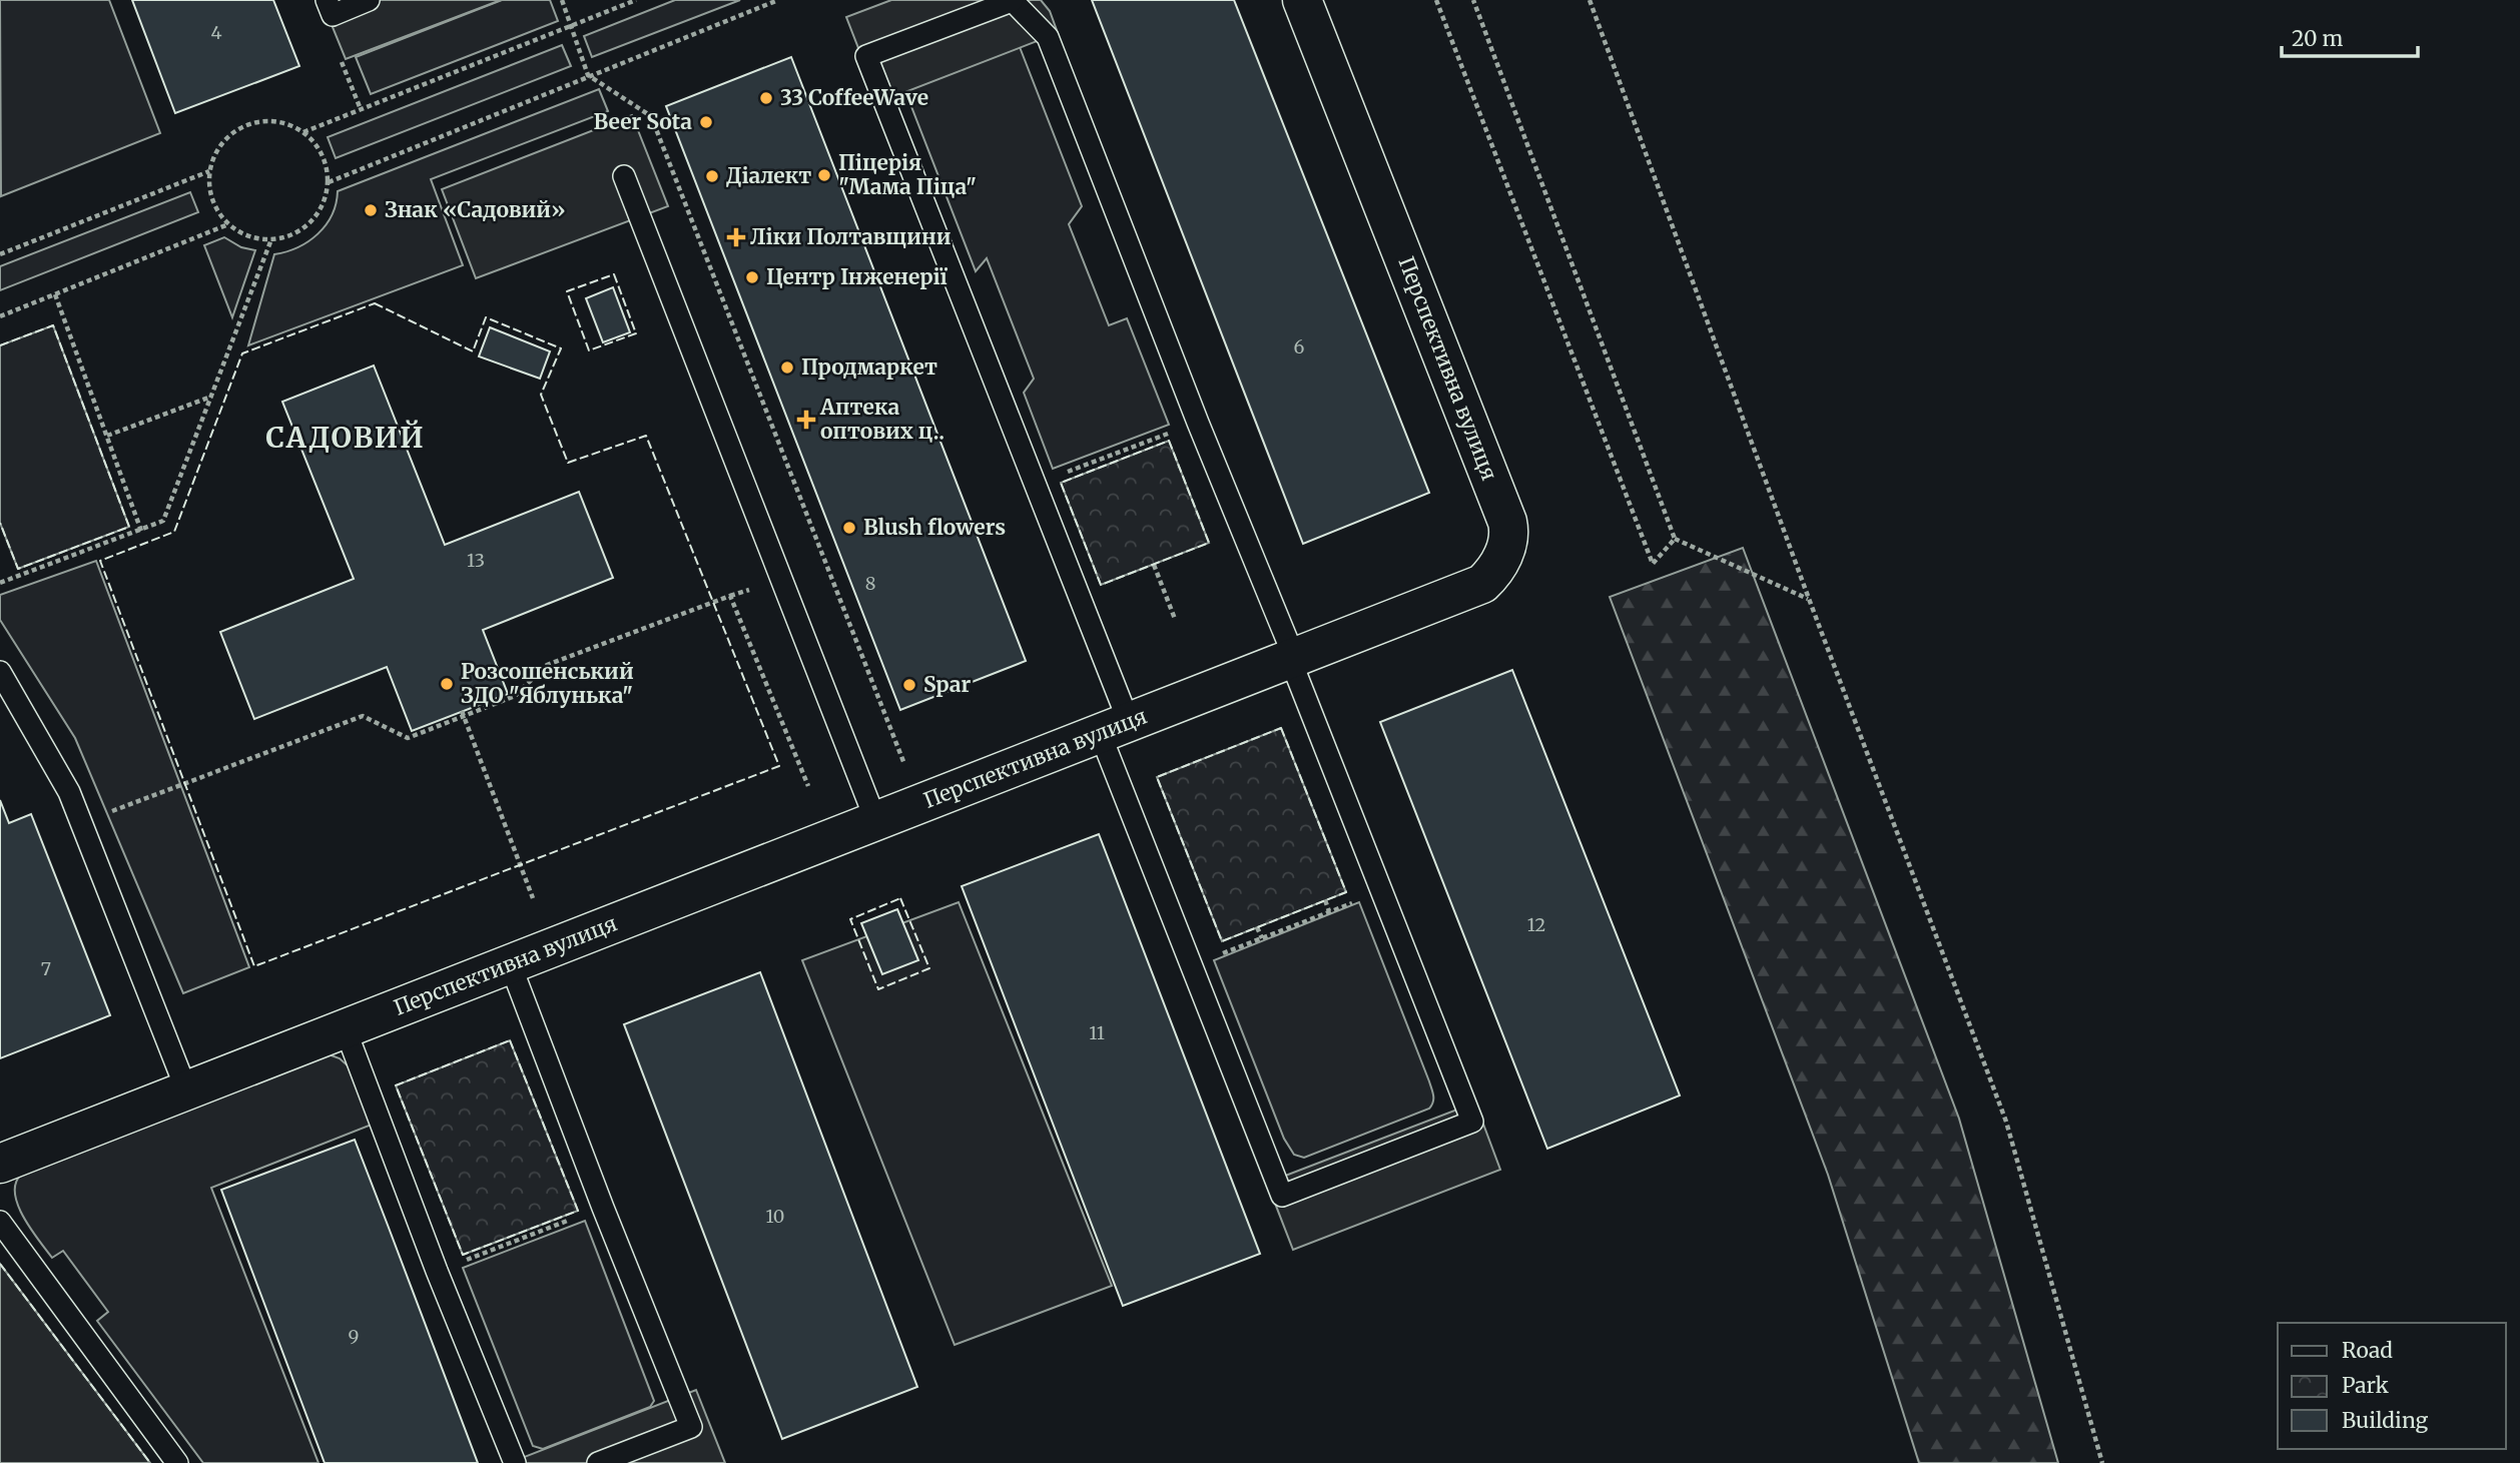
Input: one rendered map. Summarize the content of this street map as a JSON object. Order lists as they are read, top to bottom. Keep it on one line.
{"streets":{"street":["Перспективна вулиця"]},"districts":["САДОВИЙ"],"places":{"other":["33 CoffeeWave","Beer Sota","Піцерія \"Мама Піца\"","Діалект","Знак «Садовий»","Центр Інженерії","Продмаркет","Blush flowers","Розсошенський ЗДО \"Яблунька\"","Spar"],"health":["Ліки Полтавщини","Аптека оптових ц‥"]},"house_numbers":["4","6","13","8","12","7","11","10","9"],"legend":["Road","Park","Building"],"scale_bar":"20 m"}
